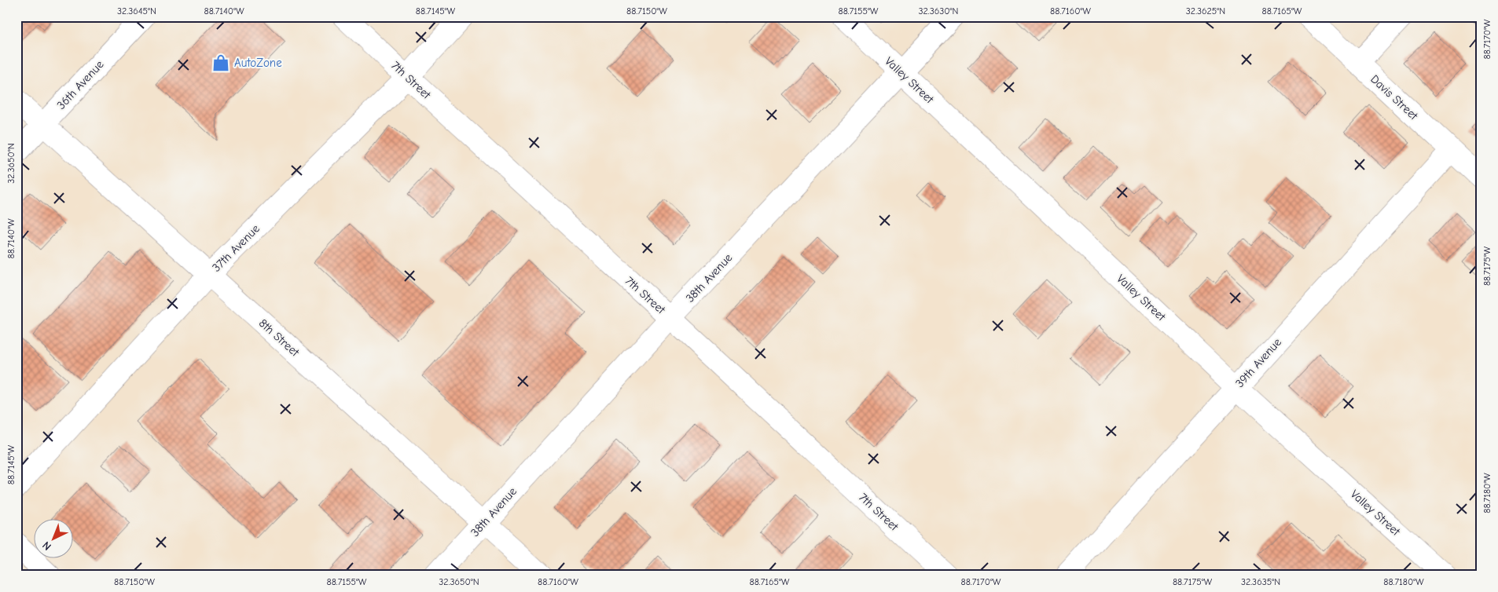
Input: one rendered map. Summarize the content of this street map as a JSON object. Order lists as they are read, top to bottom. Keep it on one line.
{"streets":{"street":["7th Street","Valley Street","36th Avenue","Davis Street","37th Avenue","38th Avenue","8th Street","39th Avenue"]},"crossings":[["7th Street","37th Avenue"],["7th Street","38th Avenue"],["Valley Street","38th Avenue"],["Valley Street","39th Avenue"],["36th Avenue","8th Street"],["Davis Street","39th Avenue"],["37th Avenue","8th Street"],["38th Avenue","8th Street"]],"places":{"shop":["AutoZone"]},"north":"bottom left","coordinates":["32.3645°N","88.7140°W","88.7145°W","88.7150°W","88.7155°W","32.3630°N","88.7160°W","32.3625°N","88.7165°W","88.7170°W","32.3650°N","88.7175°W","88.7180°W","32.3635°N"]}
